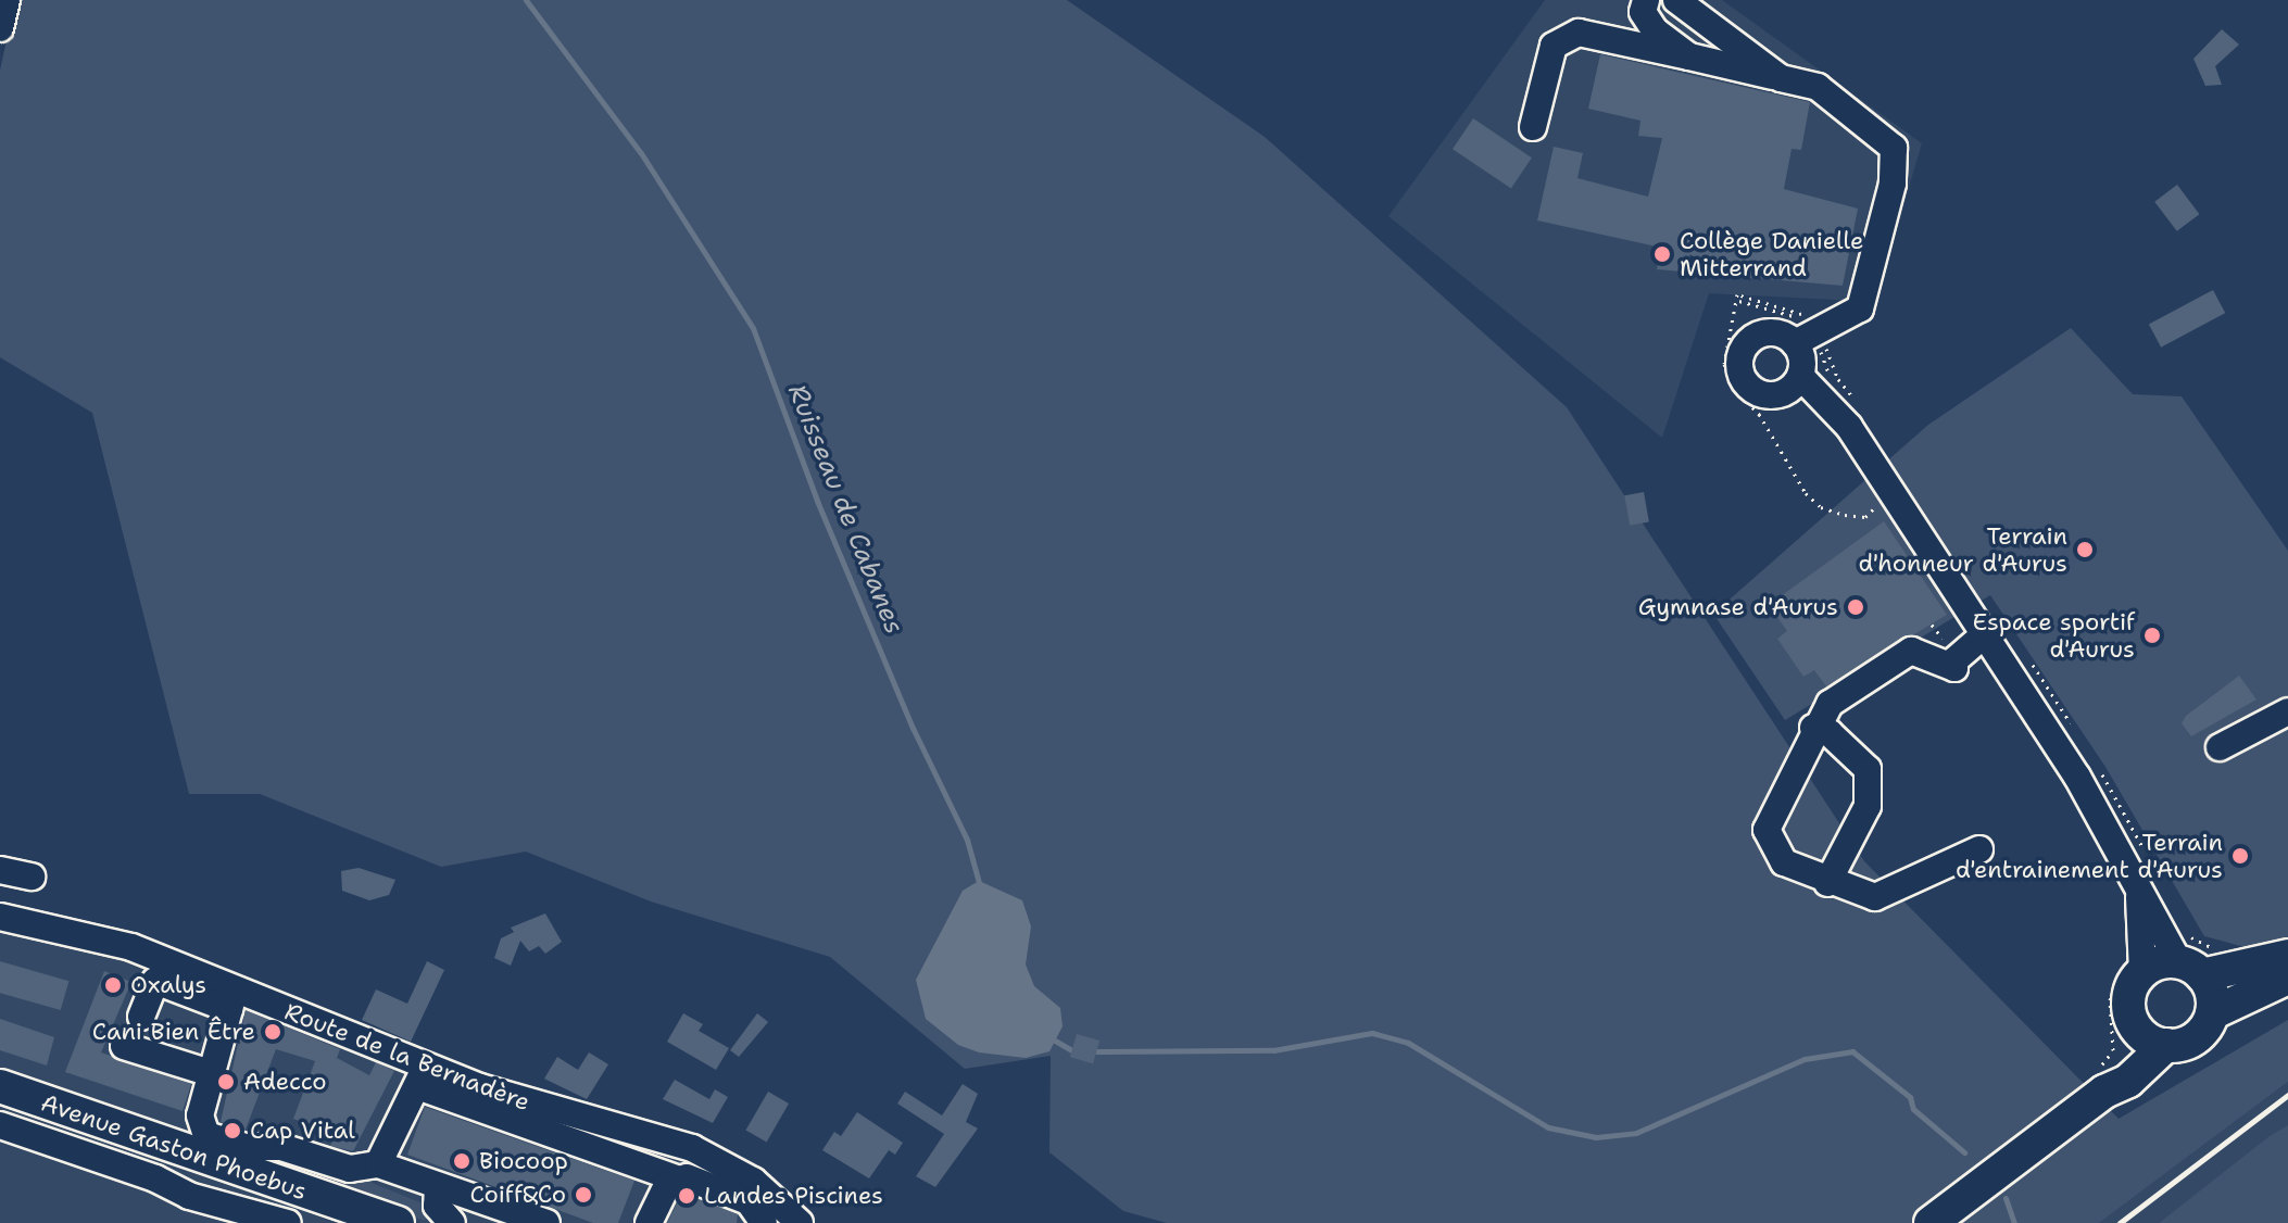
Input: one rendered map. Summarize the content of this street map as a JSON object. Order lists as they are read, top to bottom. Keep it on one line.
{"streets":{"main road":["Avenue Gaston Phoebus"],"street":["Route de la Bernadère"]},"water":["Ruisseau de Cabanes"],"places":["Collège Danielle Mitterrand","Terrain d'honneur d'Aurus","Gymnase d'Aurus","Espace sportif d'Aurus","Terrain d'entrainement d'Aurus","Oxalys","Cani Bien Être","Adecco","Cap Vital","Biocoop","Coiff&Co","Landes Piscines"]}
